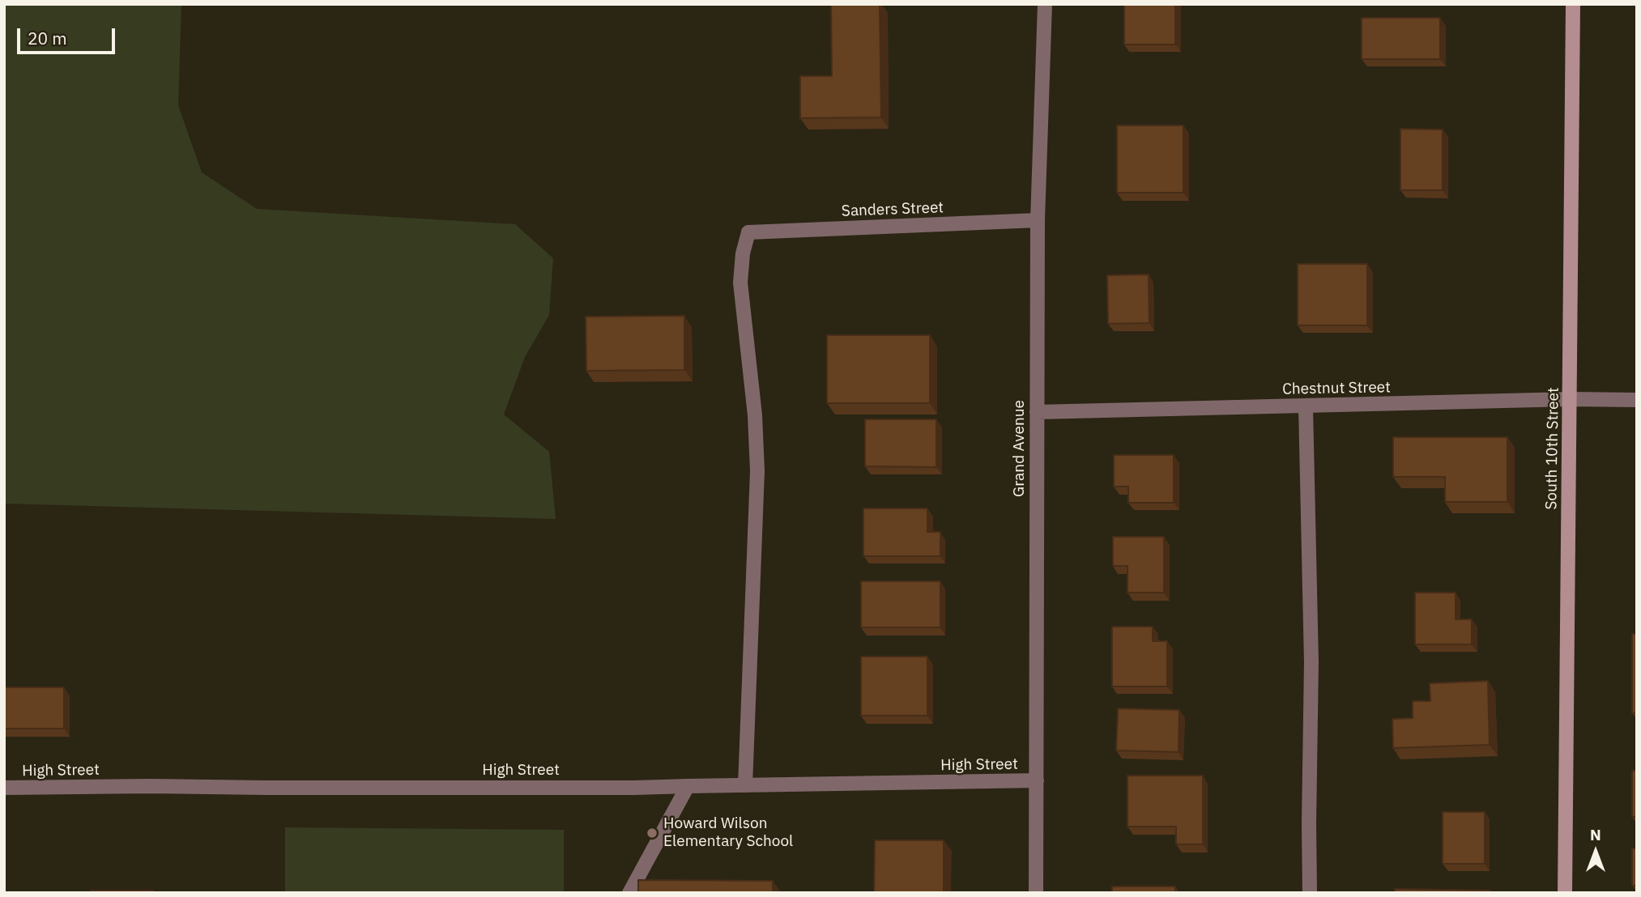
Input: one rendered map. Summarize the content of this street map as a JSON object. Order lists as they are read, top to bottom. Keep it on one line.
{"streets":{"street":["Sanders Street","Chestnut Street","Grand Avenue","South 10th Street","High Street"]},"crossings":[["Sanders Street","Grand Avenue"],["Sanders Street","High Street"],["Chestnut Street","Grand Avenue"],["Chestnut Street","South 10th Street"],["Grand Avenue","High Street"]],"places":["Howard Wilson Elementary School"],"scale_bar":"20 m","north":"top"}
